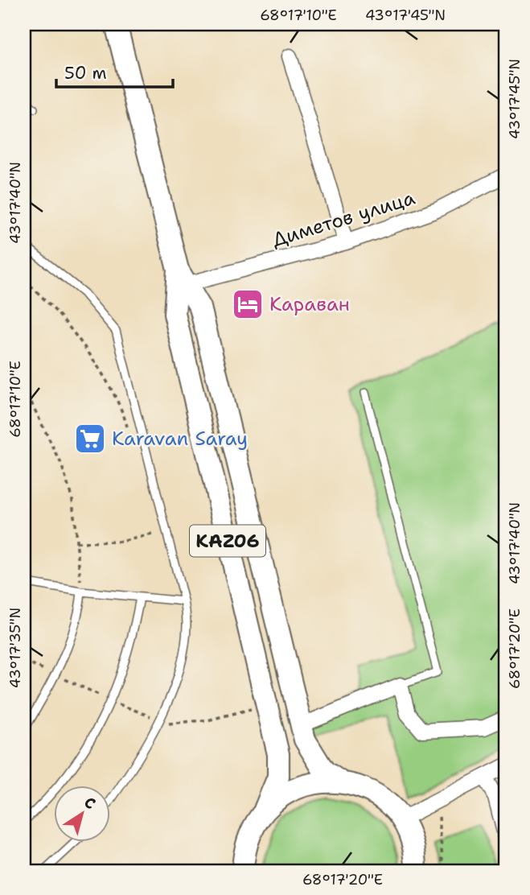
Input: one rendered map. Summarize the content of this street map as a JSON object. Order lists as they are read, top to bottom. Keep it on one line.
{"streets":{"main road":["KАZ06"],"street":["Диметов улица"]},"crossings":[["Диметов улица","KАZ06"]],"places":{"hotel":["Караван"],"supermarket":["Karavan Saray"]},"scale_bar":"50 m","north":"top right","coordinates":["68°17'10\"E","43°17'45\"N","43°17'40\"N","43°17'35\"N","68°17'20\"E"]}
